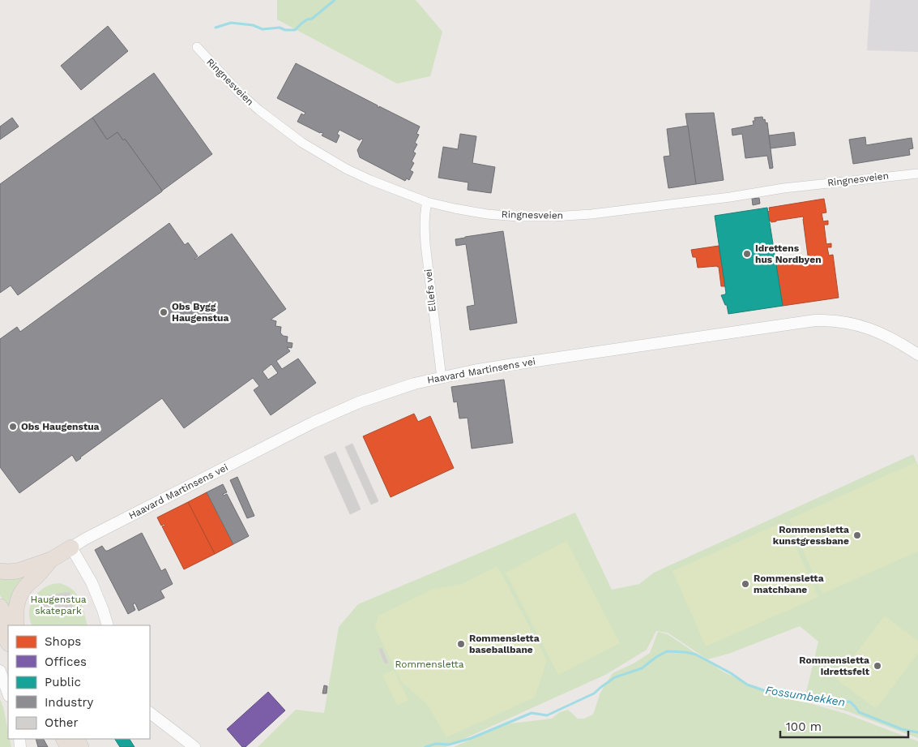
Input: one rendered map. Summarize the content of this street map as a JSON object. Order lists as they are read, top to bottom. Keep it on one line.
{"streets":{"street":["Ringnesveien","Ellefs vei","Haavard Martinsens vei"]},"crossings":[["Ringnesveien","Ellefs vei"],["Ellefs vei","Haavard Martinsens vei"]],"water":["Fossumbekken"],"parks":["Haugenstua skatepark","Rommensletta"],"places":["Idrettens hus Nordbyen","Obs Bygg Haugenstua","Obs Haugenstua","Rommensletta kunstgressbane","Rommensletta matchbane","Rommensletta baseballbane","Rommensletta idrettsfelt"],"legend":["Shops","Offices","Public","Industry","Other"],"scale_bar":"100 m"}
